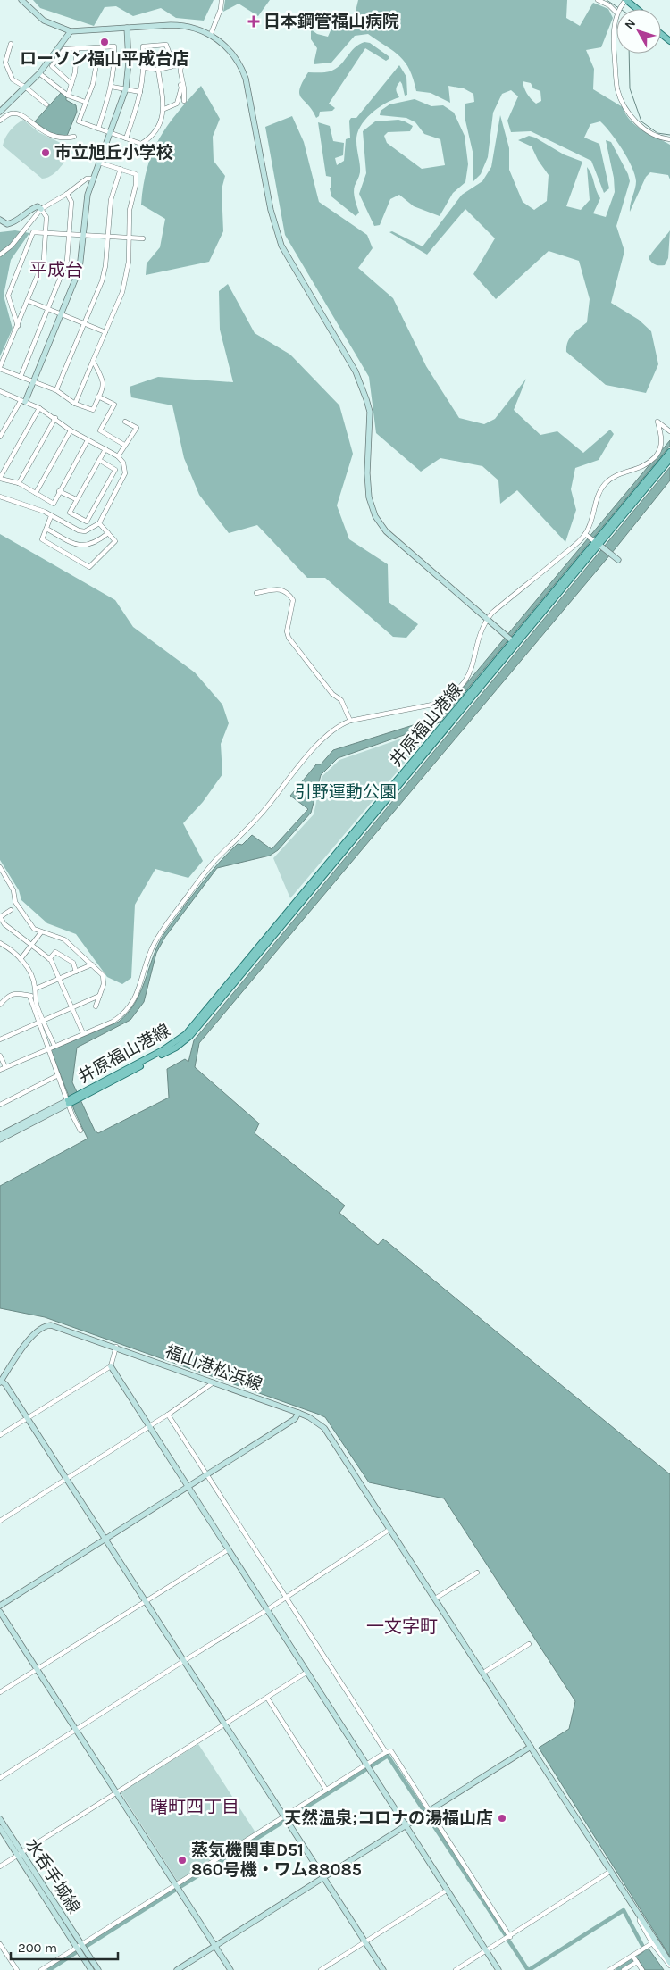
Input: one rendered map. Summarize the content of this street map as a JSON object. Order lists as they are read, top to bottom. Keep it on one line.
{"streets":{"main road":["井原福山港線"],"street":["福山港松浜線","水呑手城線"]},"districts":["平成台","一文字町","曙町四丁目"],"parks":["引野運動公園"],"places":{"health":["日本鋼管福山病院"],"other":["ローソン福山平成台店","市立旭丘小学校","天然温泉;コロナの湯福山店","蒸気機関車D51 860号機・ワム88085"]},"scale_bar":"200 m","north":"top left"}
